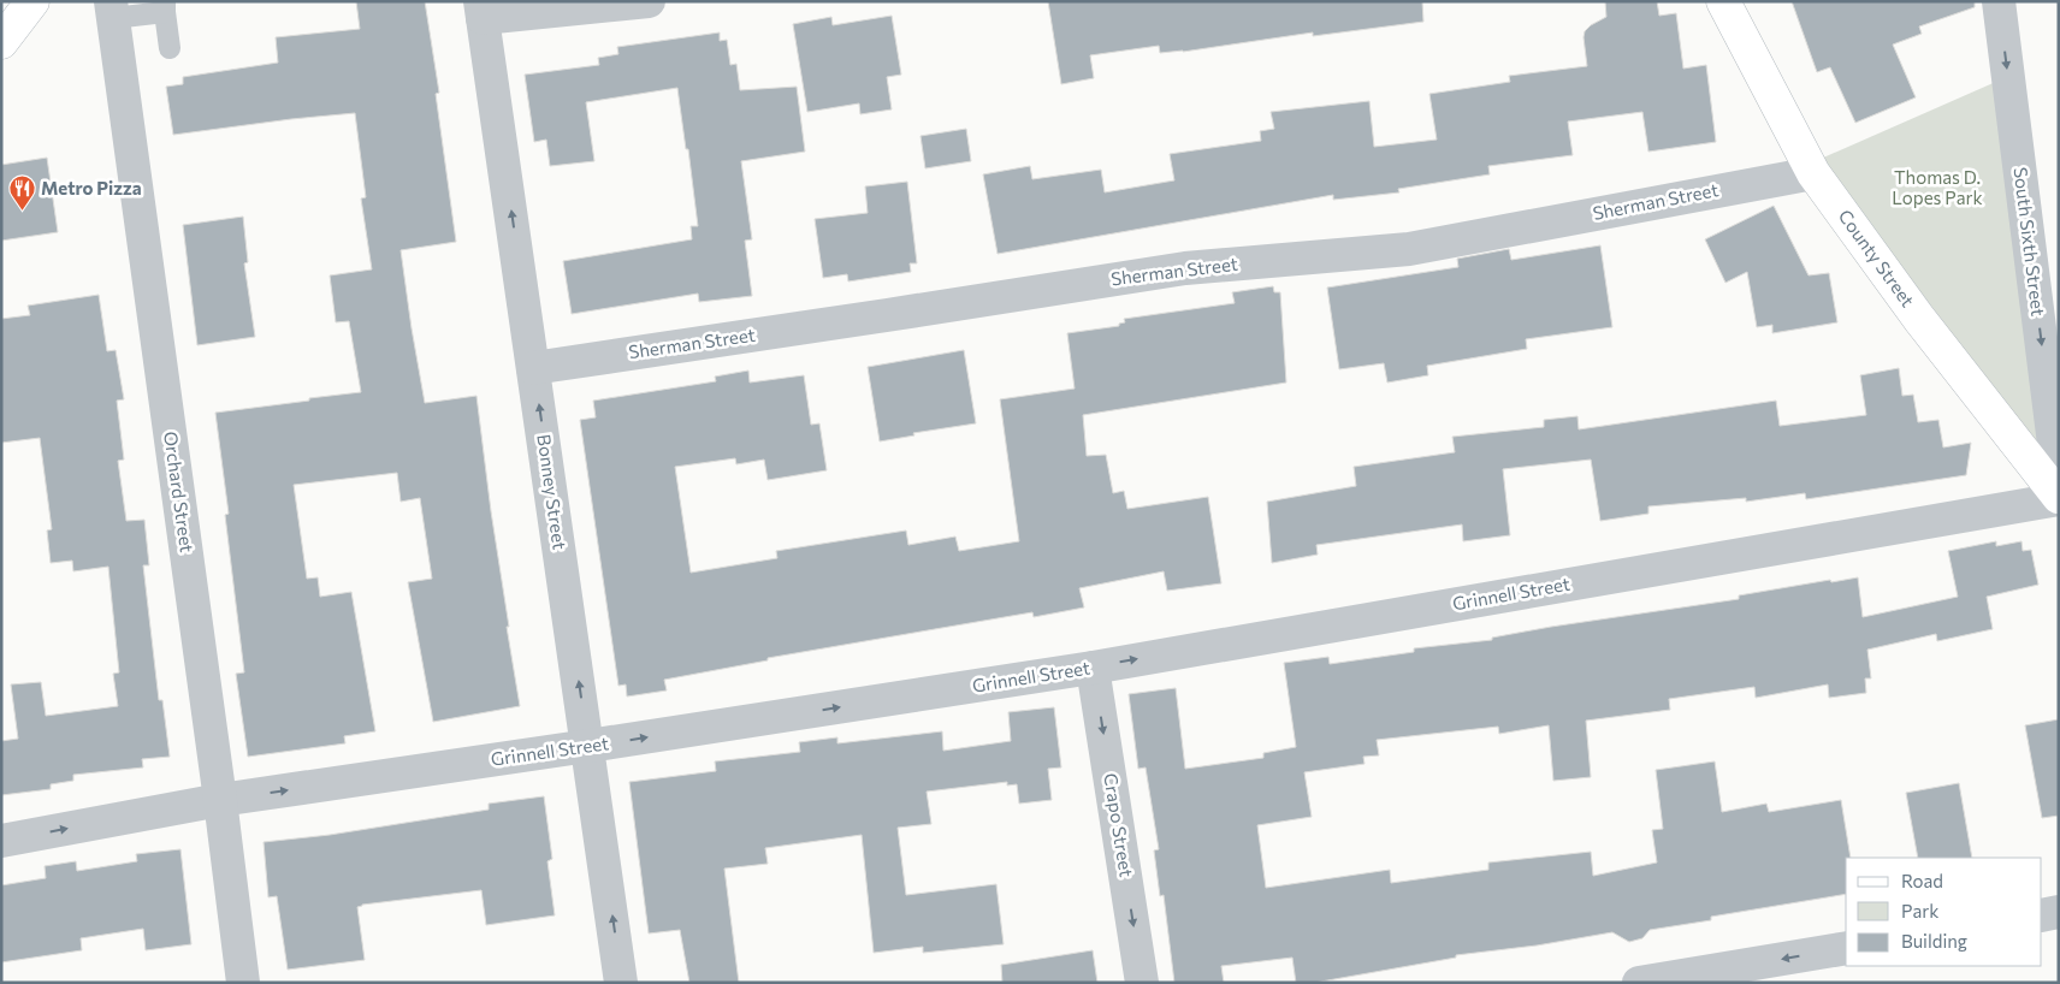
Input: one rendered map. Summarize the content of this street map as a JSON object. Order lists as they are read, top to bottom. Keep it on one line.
{"streets":{"main road":["County Street"],"street":["Sherman Street","South Sixth Street","Orchard Street","Bonney Street","Grinnell Street","Crapo Street"]},"crossings":[["Sherman Street","County Street"],["Sherman Street","Bonney Street"],["County Street","Grinnell Street"],["Orchard Street","Grinnell Street"],["Bonney Street","Grinnell Street"],["Grinnell Street","Crapo Street"]],"one_way":["South Sixth Street","Bonney Street","Grinnell Street","Crapo Street"],"parks":["Thomas D. Lopes Park"],"places":{"restaurant":["Metro Pizza"]},"legend":["Road","Park","Building"]}
